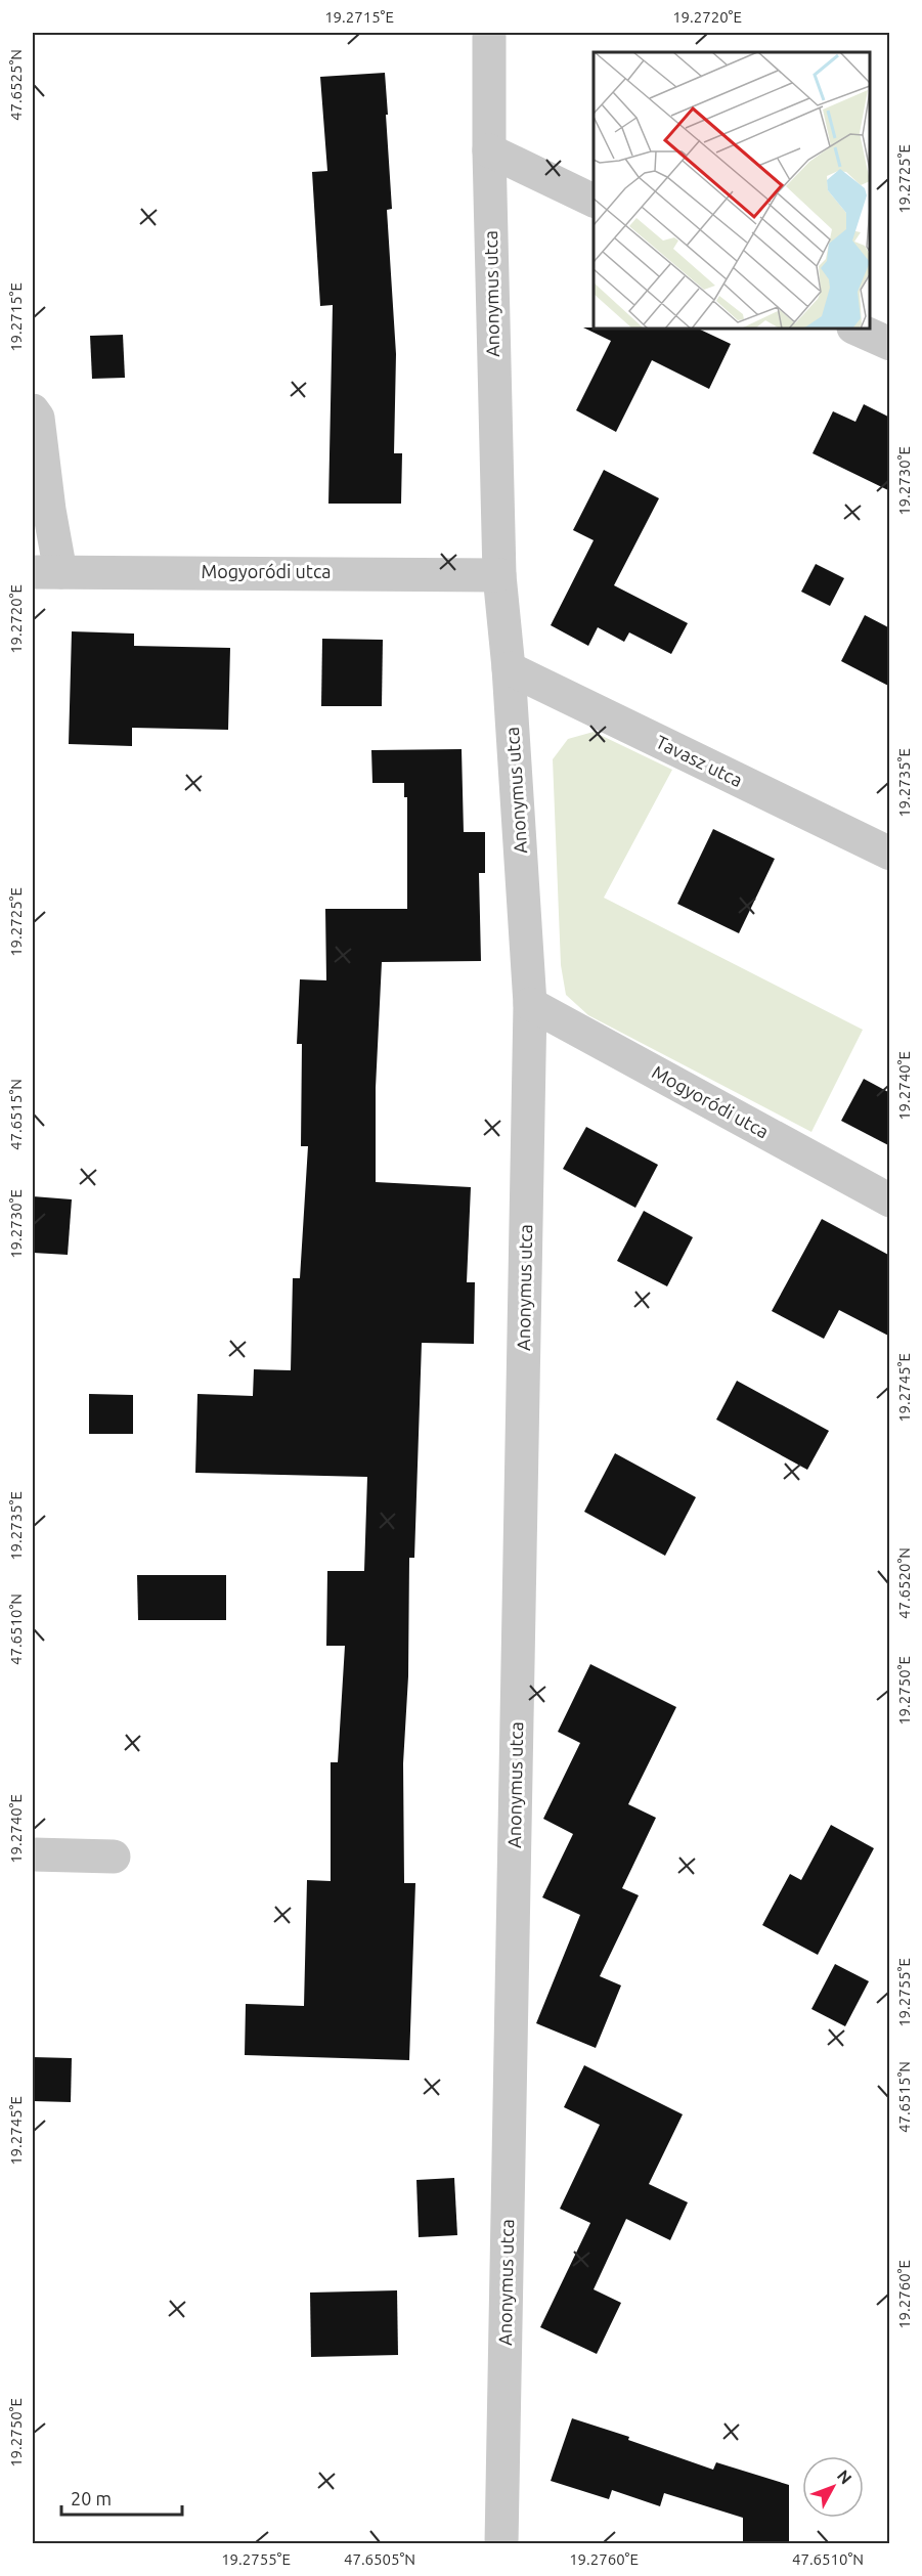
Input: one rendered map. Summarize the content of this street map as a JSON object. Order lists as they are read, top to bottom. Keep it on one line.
{"streets":{"street":["Anonymus utca","Mogyoródi utca","Tavasz utca"]},"crossings":[["Anonymus utca","Mogyoródi utca"],["Anonymus utca","Tavasz utca"]],"scale_bar":"20 m","north":"top right","coordinates":["19.2715°E","19.2720°E","47.6525°N","19.2725°E","19.2730°E","19.2735°E","19.2740°E","47.6515°N","19.2745°E","47.6520°N","47.6510°N","19.2750°E","19.2755°E","19.2760°E","47.6505°N"]}
